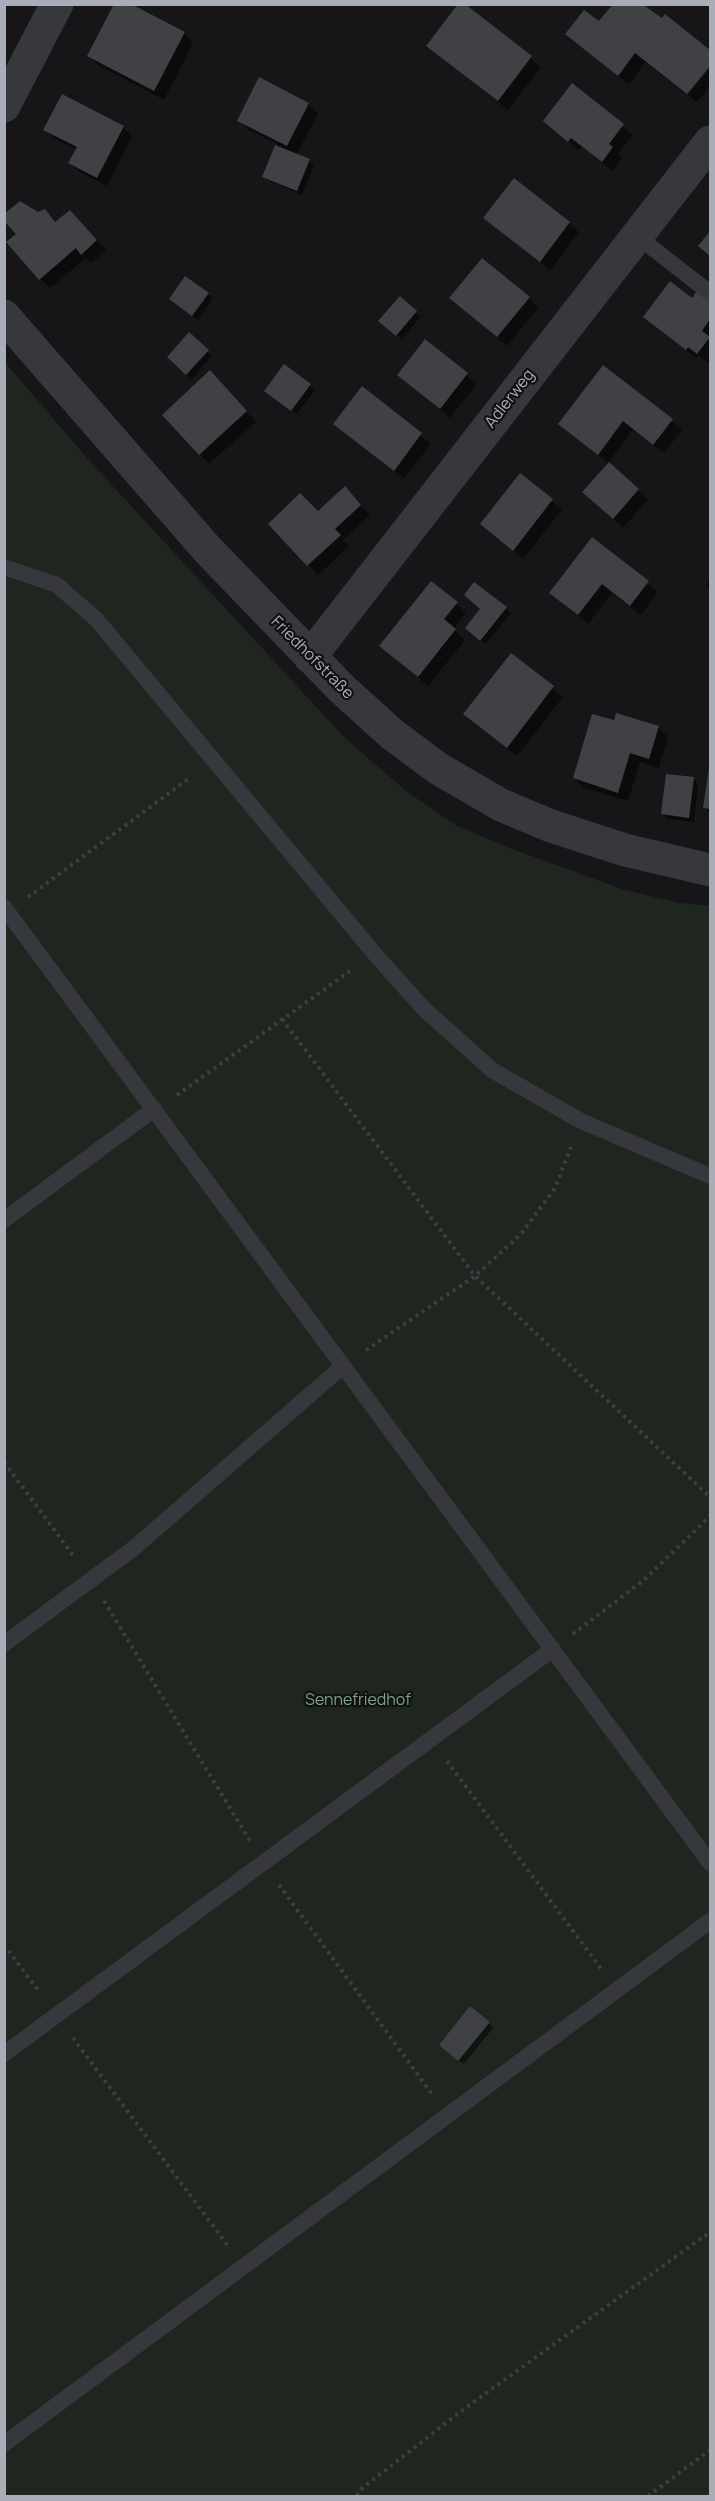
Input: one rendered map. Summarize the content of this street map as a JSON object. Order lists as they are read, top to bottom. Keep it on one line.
{"streets":{"street":["Adlerweg","Friedhofstraße"]},"crossings":[["Adlerweg","Friedhofstraße"]],"parks":["Sennefriedhof"]}
